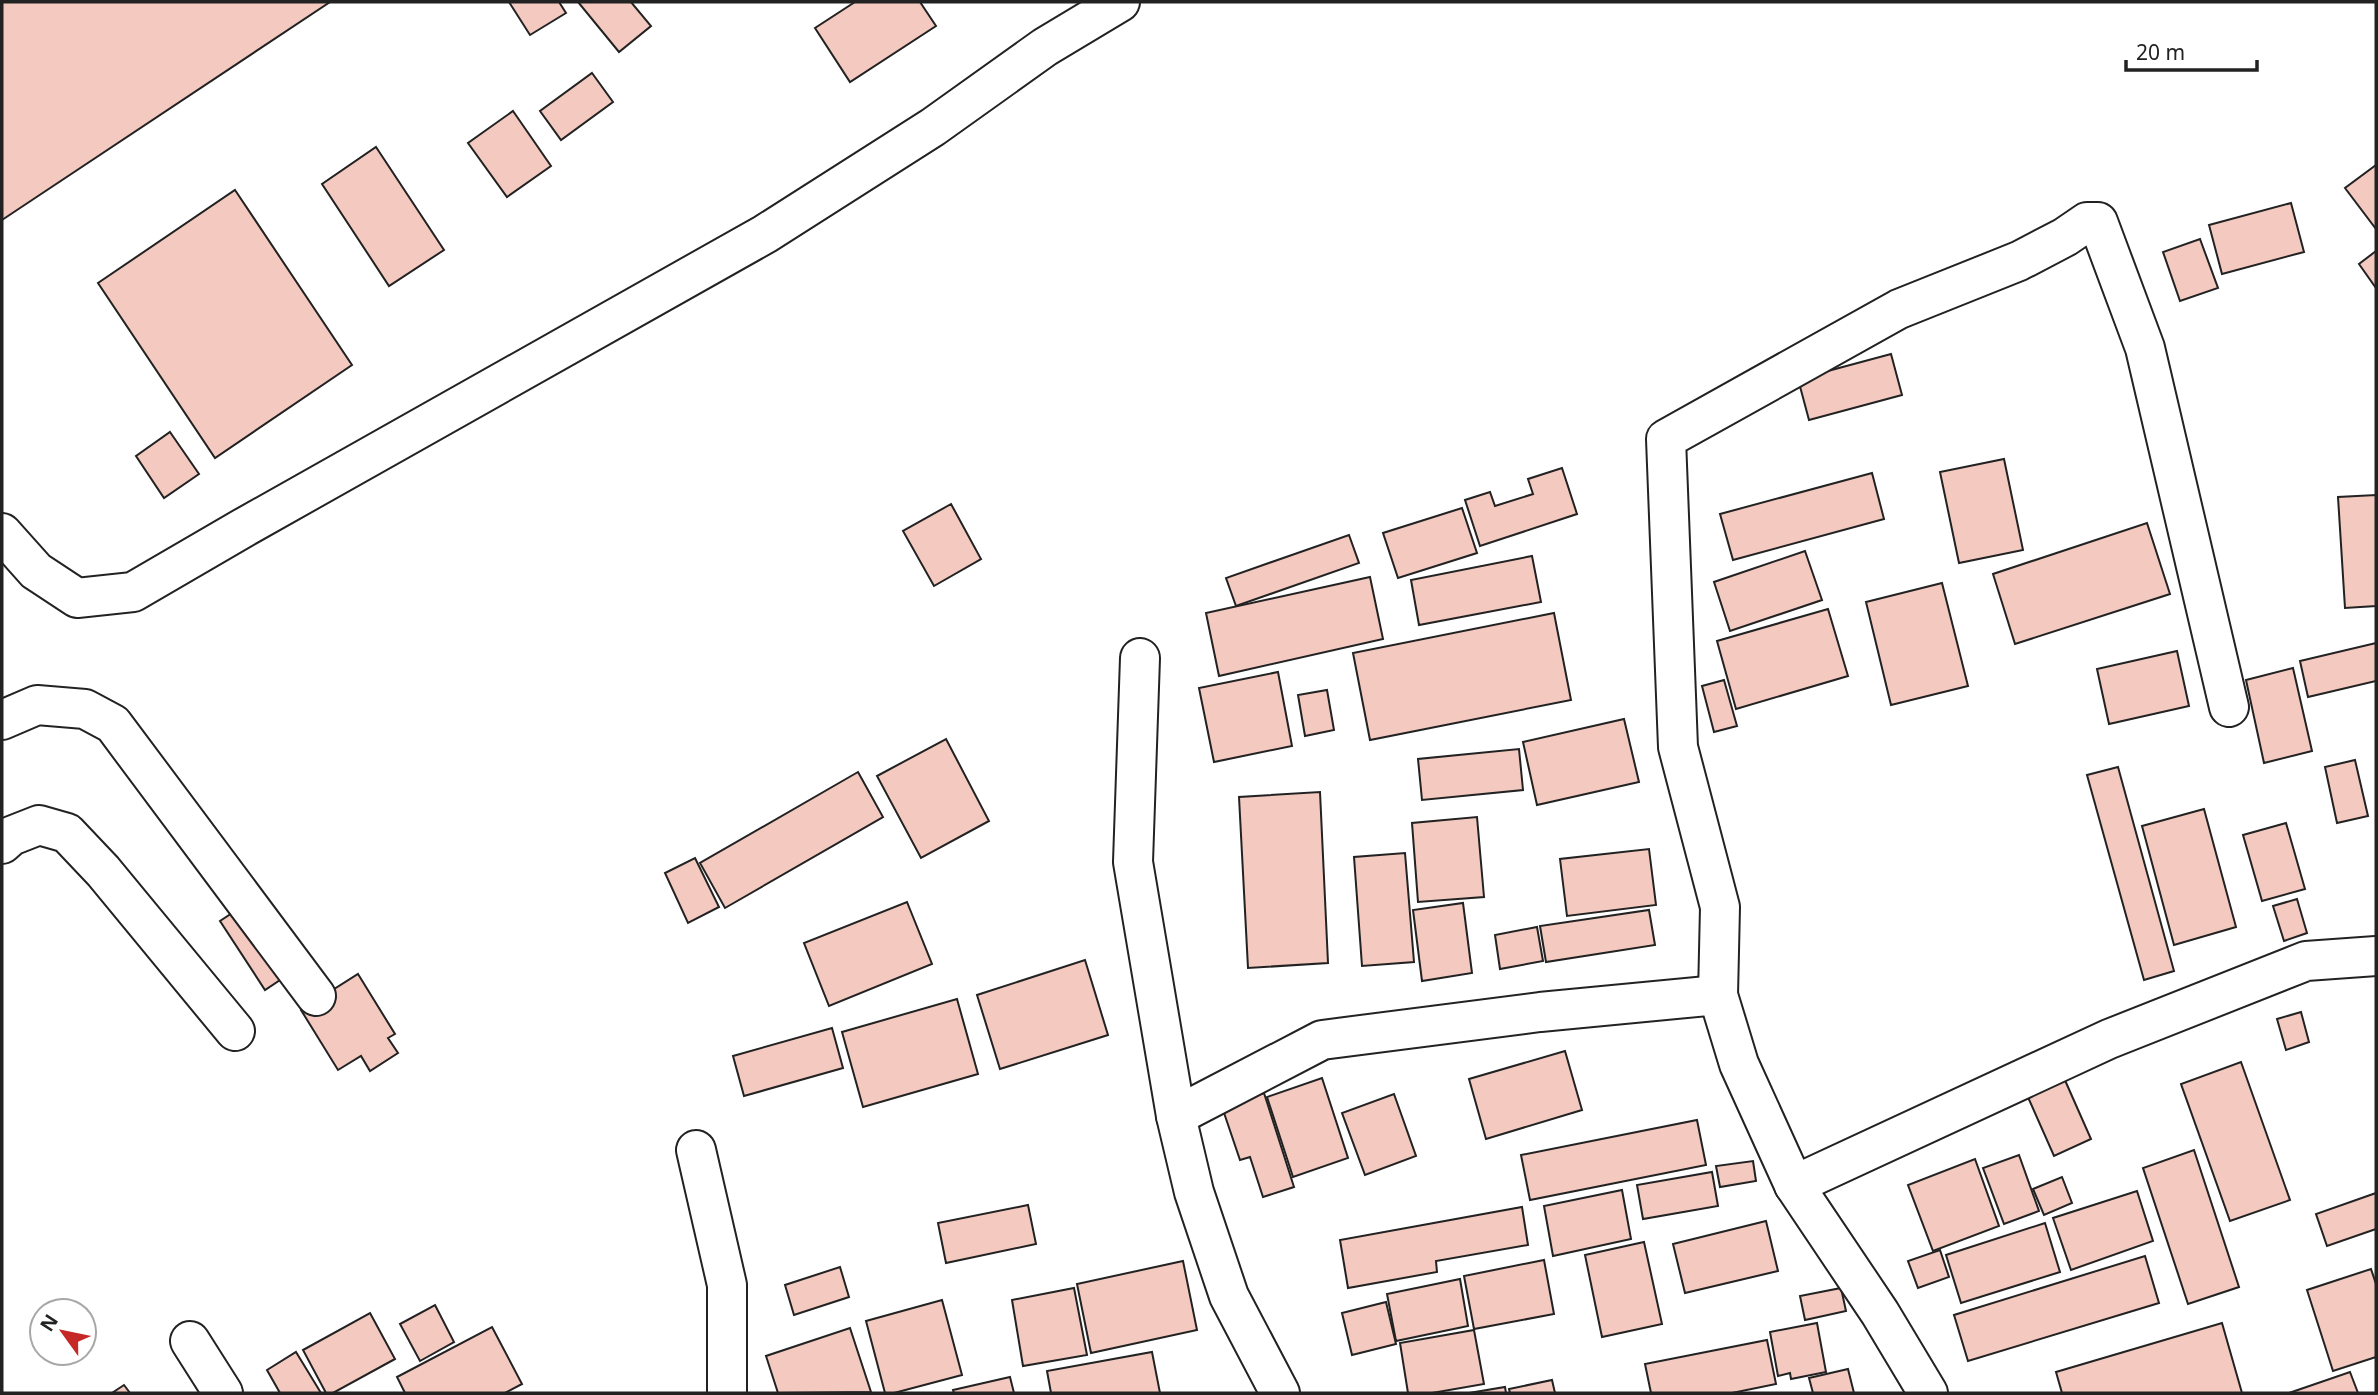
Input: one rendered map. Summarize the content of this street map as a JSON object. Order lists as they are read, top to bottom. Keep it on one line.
{"scale_bar":"20 m","north":"top left"}
